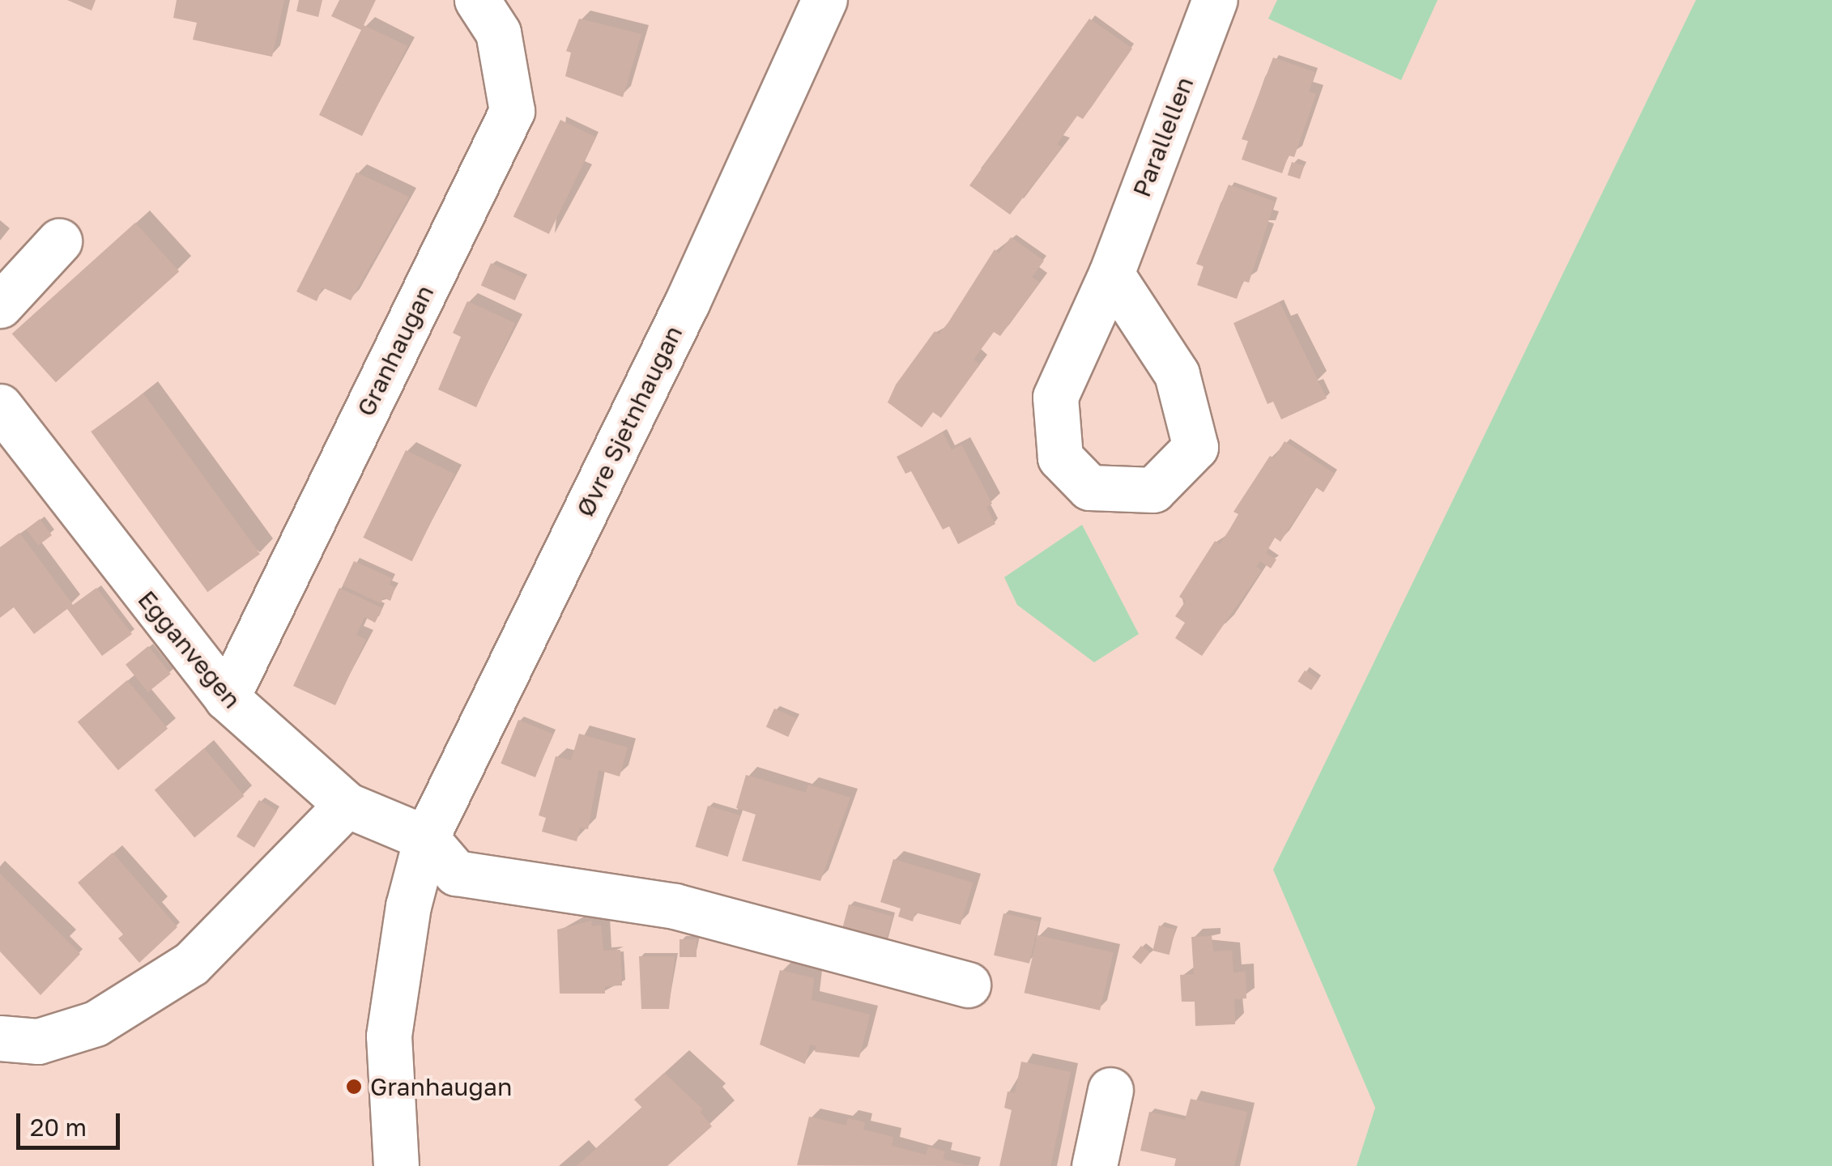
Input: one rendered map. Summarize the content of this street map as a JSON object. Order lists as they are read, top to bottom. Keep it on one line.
{"streets":{"street":["Parallellen","Granhaugan","Øvre Sjetnhaugan","Egganvegen"]},"crossings":[["Granhaugan","Egganvegen"],["Øvre Sjetnhaugan","Egganvegen"]],"places":["Granhaugan"],"scale_bar":"20 m"}
